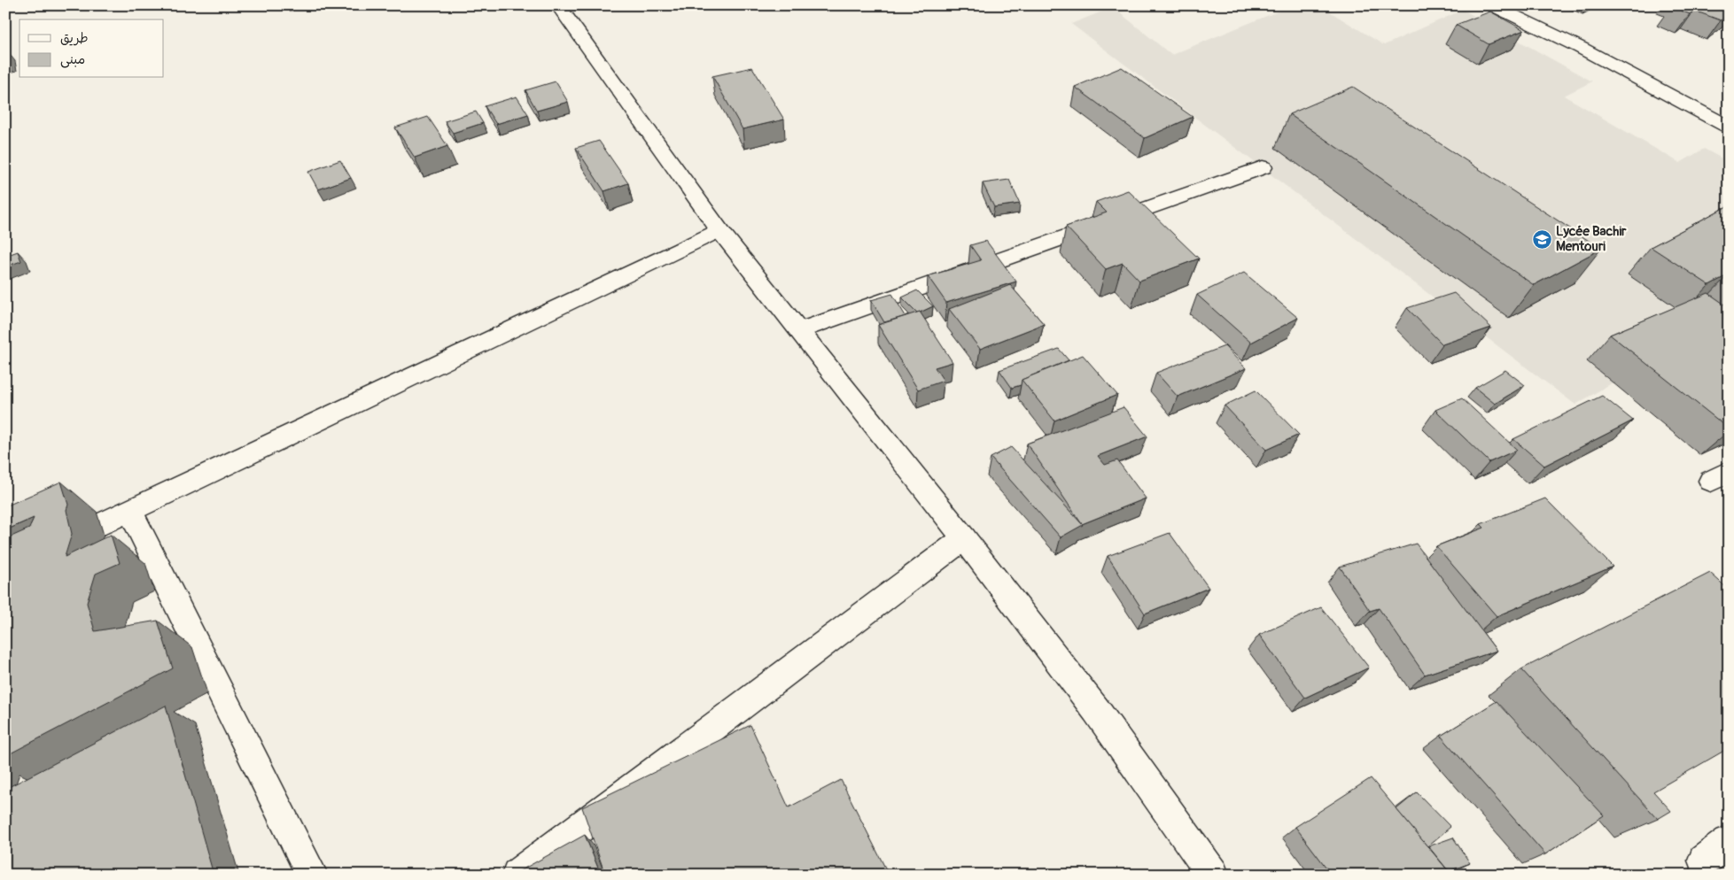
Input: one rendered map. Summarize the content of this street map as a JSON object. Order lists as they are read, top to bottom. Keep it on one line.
{"places":{"school or university":["Lycée Bachir Mentouri"]},"legend":["طريق","مبنى"]}
